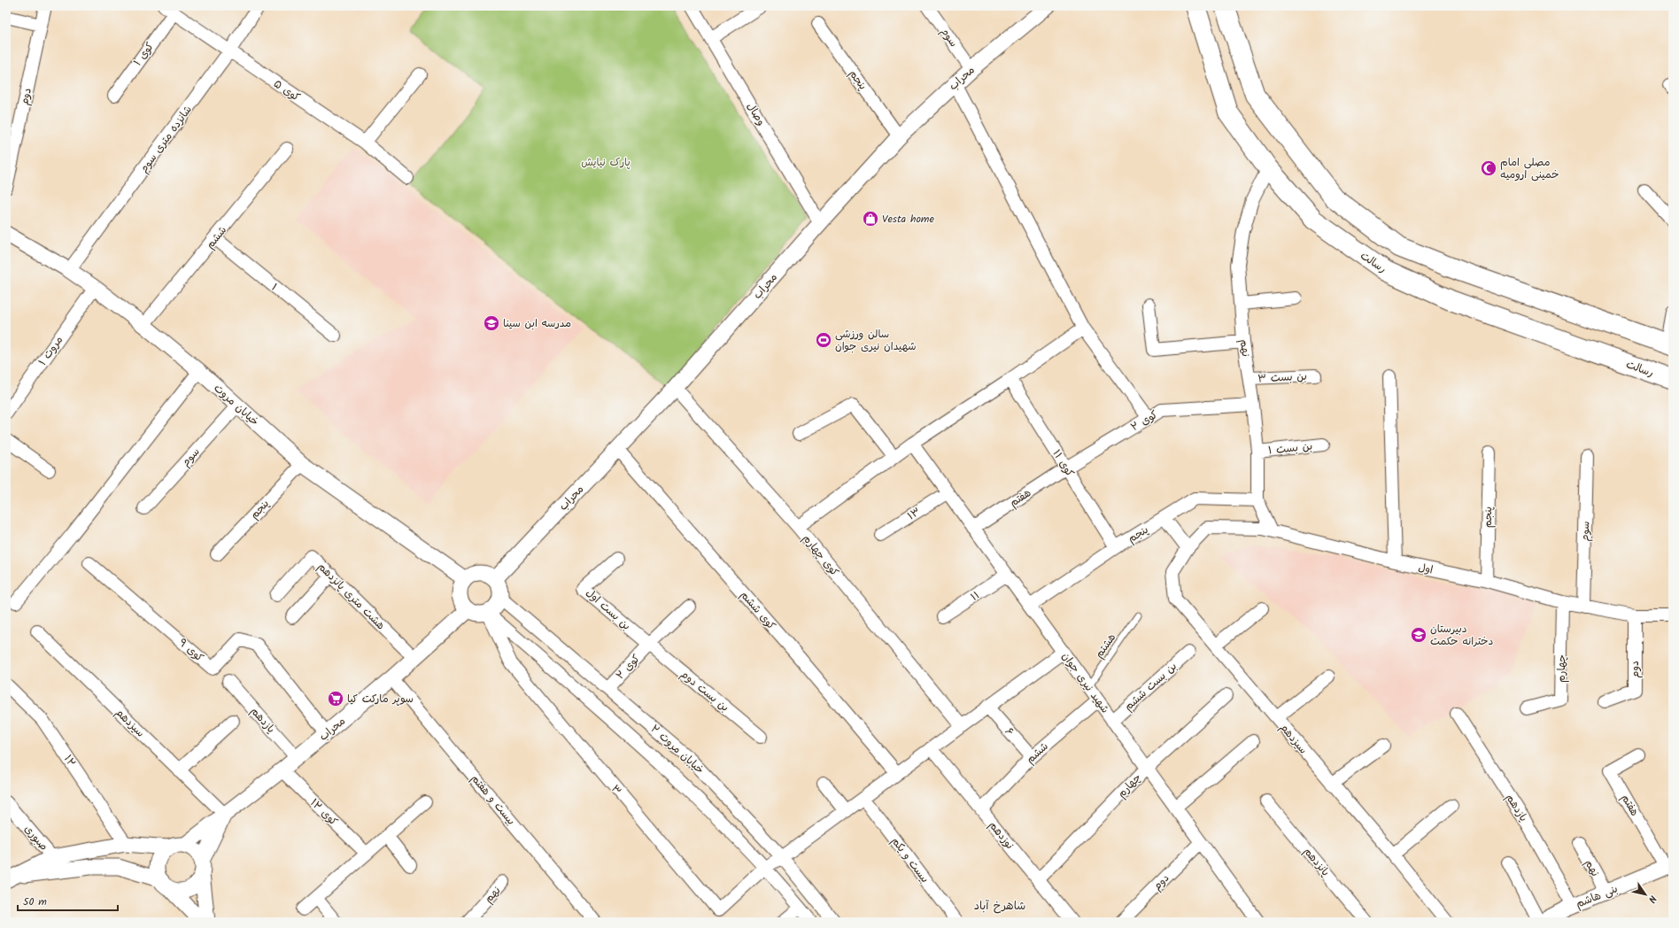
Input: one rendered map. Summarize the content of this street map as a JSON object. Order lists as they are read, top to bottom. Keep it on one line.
{"streets":{"main road":["رسالت"],"street":["سوم","کوی ۱","محراب","پنجم","کوی ۵","دوم","وصال","شانزده متری سوم","ششم","۱","نهم","مروت ۱","بن بست ۳","خیابان مروت","کوی ۲","بن بست ۱","کوی ۱۱","هفتم","۱۳","کوی چهارم","اول","هشت متری پانزدهم","۱۱","بن بست اول","کوی ششم","کوی ۹","چهارم","شهید نیری جوان","بن بست ششم","بن بست دوم","یازدهم","سیزدهم","۶","خیابان مروت ۲","۱۲","۳","بیست و هفتم","کوی ۱۲","نوزدهم","صبوری","بیست و یکم","پانزدهم","بنی هاشم"],"lane":["هشتم"]},"crossings":[["سوم","محراب"],["سوم","خیابان مروت"],["سوم","اول"],["کوی ۱","کوی ۵"],["محراب","پنجم"],["محراب","وصال"],["محراب","خیابان مروت"],["محراب","کوی چهارم"],["محراب","هشت متری پانزدهم"],["محراب","کوی ششم"],["محراب","کوی ۹"],["محراب","یازدهم"],["محراب","سیزدهم"],["محراب","خیابان مروت ۲"],["محراب","۳"],["محراب","بیست و هفتم"],["محراب","کوی ۱۲"],["پنجم","نهم"],["پنجم","خیابان مروت"],["پنجم","کوی ۱۱"],["پنجم","اول"],["پنجم","شهید نیری جوان"],["کوی ۵","شانزده متری سوم"],["دوم","اول"],["دوم","شهید نیری جوان"],["شانزده متری سوم","خیابان مروت"],["ششم","۱"],["ششم","خیابان مروت"],["ششم","شهید نیری جوان"],["ششم","۶"],["ششم","نوزدهم"],["رسالت","نهم"],["نهم","بن بست ۳"],["نهم","کوی ۲"],["نهم","بن بست ۱"],["نهم","اول"],["نهم","بنی هاشم"],["مروت ۱","خیابان مروت"],["خیابان مروت","خیابان مروت ۲"],["خیابان مروت","۳"],["کوی ۲","کوی ۱۱"],["کوی ۲","هفتم"],["کوی ۲","بن بست اول"],["کوی ۲","بن بست دوم"],["کوی ۲","خیابان مروت ۲"],["کوی ۱۱","هفتم"],["هفتم","شهید نیری جوان"],["هفتم","بنی هاشم"],["۱۳","شهید نیری جوان"],["اول","چهارم"],["اول","سیزدهم"],["۱۱","شهید نیری جوان"],["بن بست اول","بن بست دوم"],["هشتم","شهید نیری جوان"],["چهارم","شهید نیری جوان"],["چهارم","نوزدهم"],["شهید نیری جوان","بن بست ششم"],["یازدهم","بنی هاشم"],["خیابان مروت ۲","۳"]],"districts":["شاهرخ آباد"],"parks":["پارک نیایش"],"places":{"mosque":["مصلی امام خمینی ارومیه"],"shop":["Vesta home"],"school or university":["مدرسه ابن سینا","دبیرستان دخترانه حکمت"],"sports":["سالن ورزشی شهیدان نیری جوان"],"supermarket":["سوپر مارکت کیا"]},"scale_bar":"50 m","north":"bottom right"}
